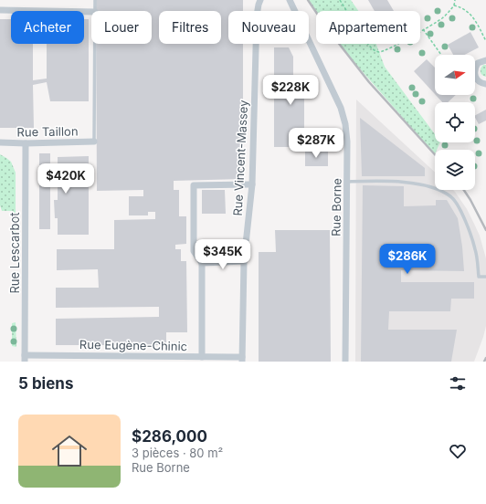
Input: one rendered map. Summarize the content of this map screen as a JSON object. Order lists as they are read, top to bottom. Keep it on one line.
{"streets":{"street":["Rue Taillon","Rue Vincent-Massey","Rue Borne","Rue Lescarbot","Rue Eugène-Chinic"]},"crossings":[["Rue Taillon","Rue Lescarbot"],["Rue Vincent-Massey","Rue Eugène-Chinic"],["Rue Lescarbot","Rue Eugène-Chinic"]],"north":"right","page":{"chip":["Acheter","Louer","Filtres","Nouveau","Appartement"],"price":["$228K","$287K","$420K","$345K","$286K"],"heading":"5 biens","list":[{"name":"$286,000","note":"3 pièces · 80 m² · Rue Borne"}]}}
